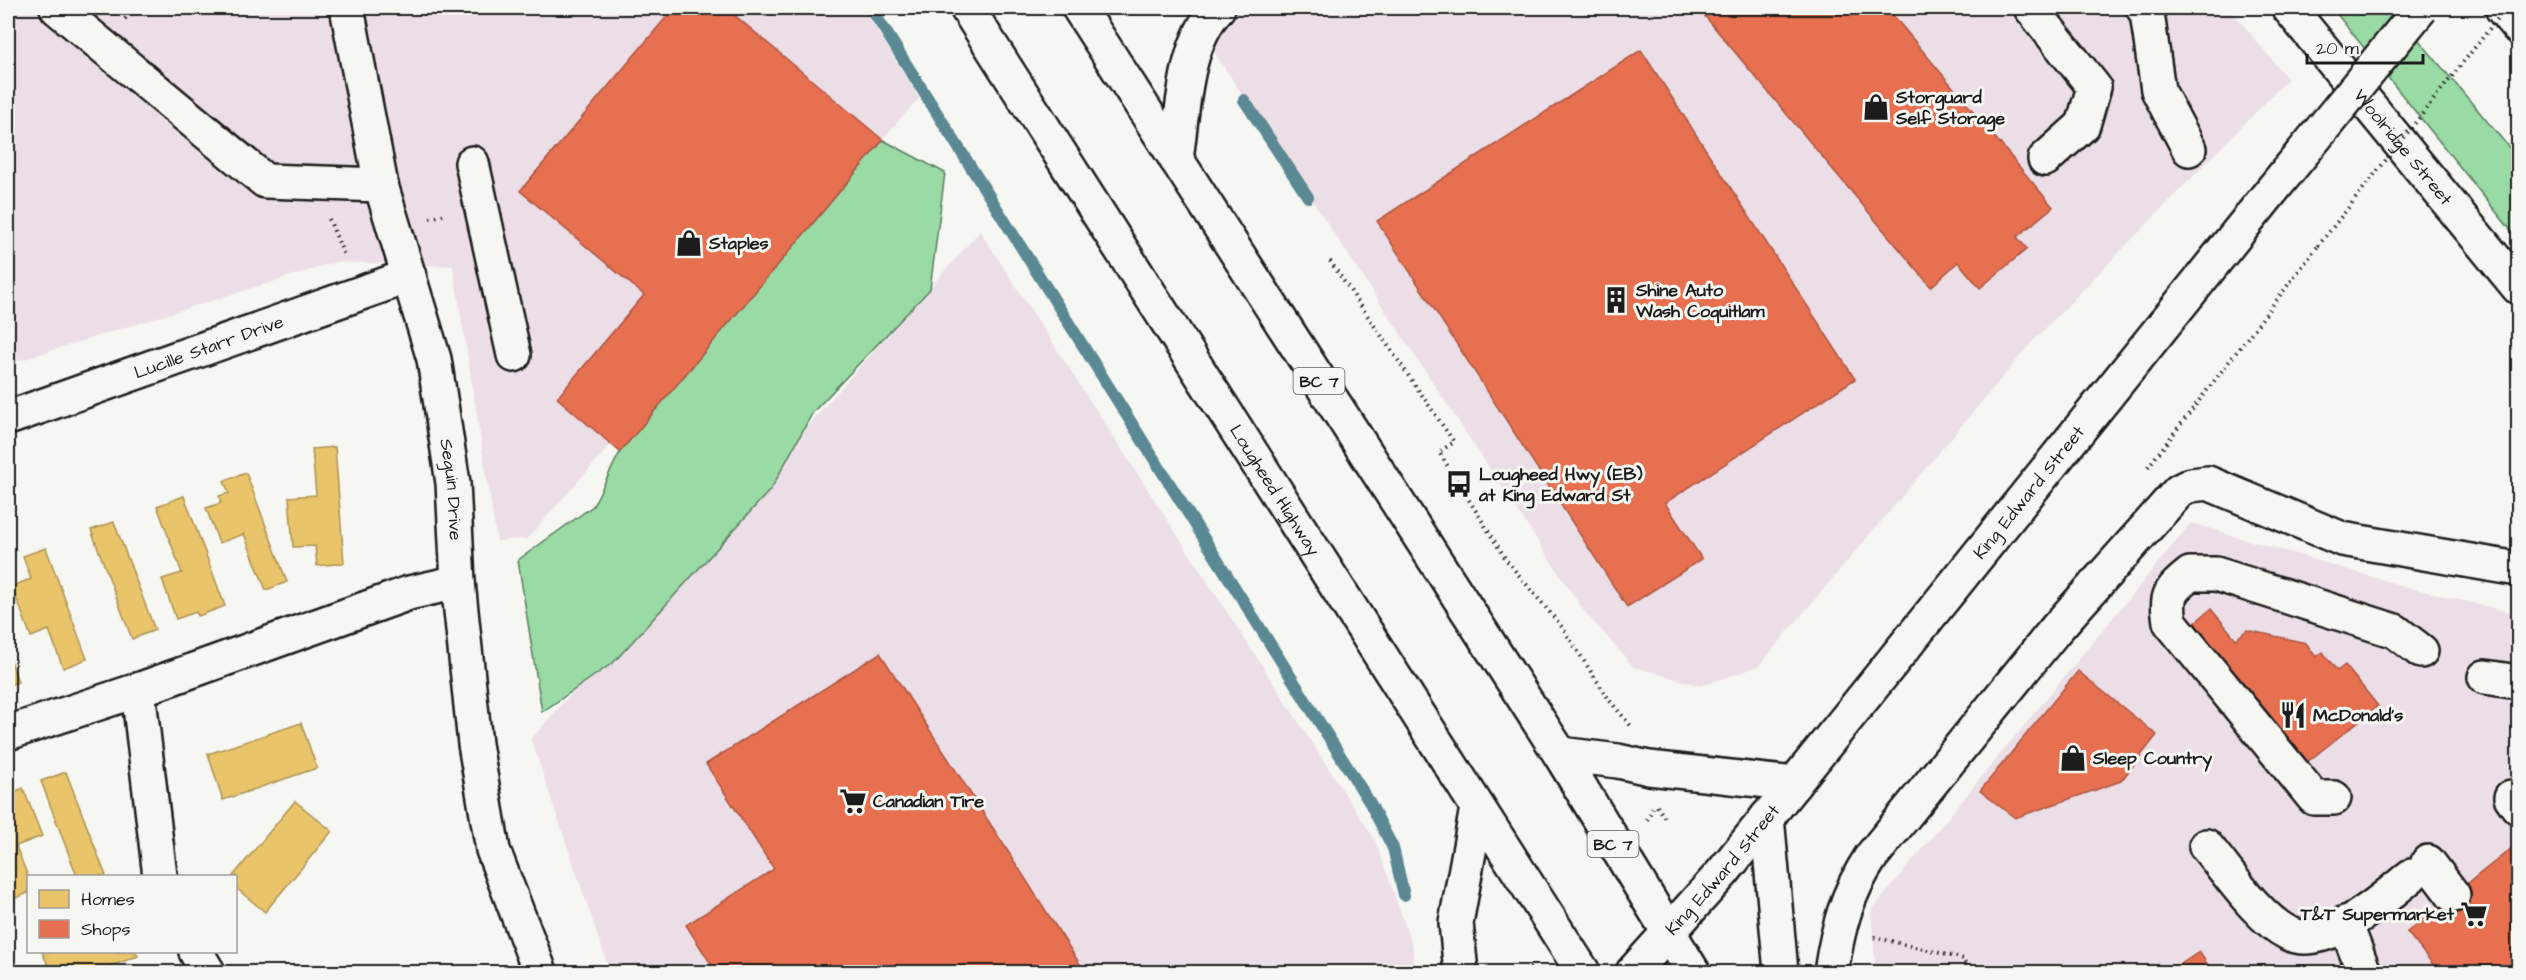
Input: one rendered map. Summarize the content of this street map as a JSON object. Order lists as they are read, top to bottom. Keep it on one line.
{"streets":{"main road":["Woolridge Street","Lucille Starr Drive","BC 7","Seguin Drive","Lougheed Highway","King Edward Street"]},"crossings":[["Lucille Starr Drive","Seguin Drive"],["BC 7","King Edward Street"]],"places":{"shop":["Storguard Self Storage","Staples","Sleep Country"],"building":["Shine Auto Wash Coquitlam"],"bus stop":["Lougheed Hwy (EB) at King Edward St"],"restaurant":["McDonald's"],"supermarket":["Canadian Tire","T&T Supermarket"]},"legend":["Homes","Shops"],"scale_bar":"20 m"}
